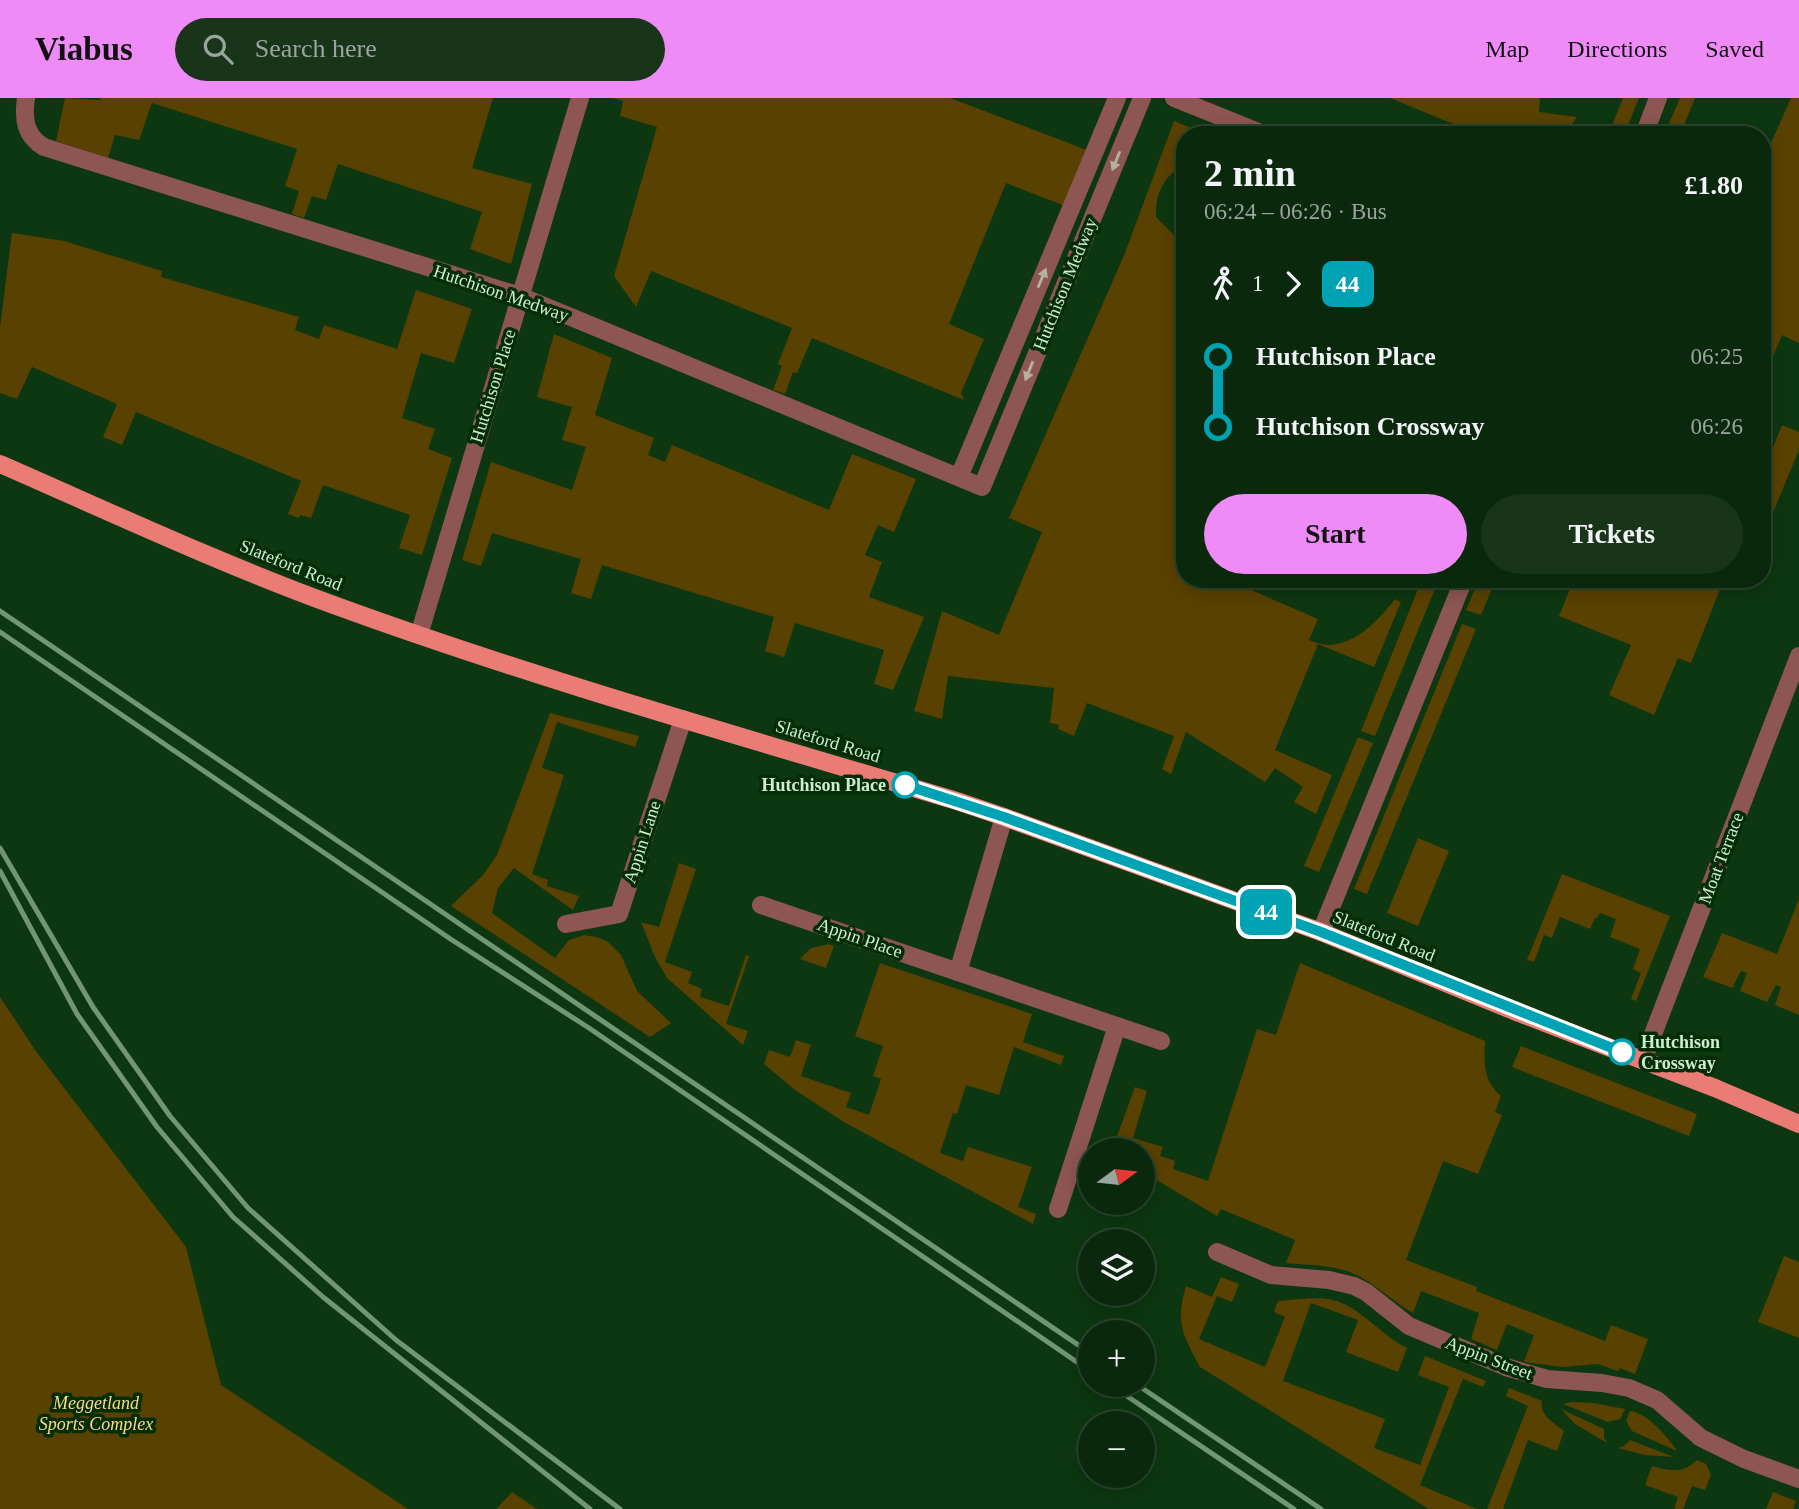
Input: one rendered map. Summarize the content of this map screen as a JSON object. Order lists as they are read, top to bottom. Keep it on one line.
{"streets":{"main road":["Slateford Road"],"street":["Hutchison Medway","Hutchison Place","Appin Lane","Moat Terrace","Appin Place","Appin Street"]},"crossings":[["Hutchison Medway","Hutchison Place"],["Hutchison Place","Slateford Road"],["Slateford Road","Appin Lane"],["Slateford Road","Moat Terrace"]],"parks":["Meggetland Sports Complex"],"places":["Hutchison Place","Hutchison Crossway"],"lines":["bus line 44"],"north":"right","page":{"header":"Viabus","search":"Search here","nav":["Map","Directions","Saved"],"on_map":"44","heading":["2 min","06:24 – 06:26 · Bus","£1.80"],"legs":["1","44"],"list":[{"name":"Hutchison Place","value":"06:25"},{"name":"Hutchison Crossway","value":"06:26"}],"buttons":["Start","Tickets"],"map_buttons":["+","−"]}}
